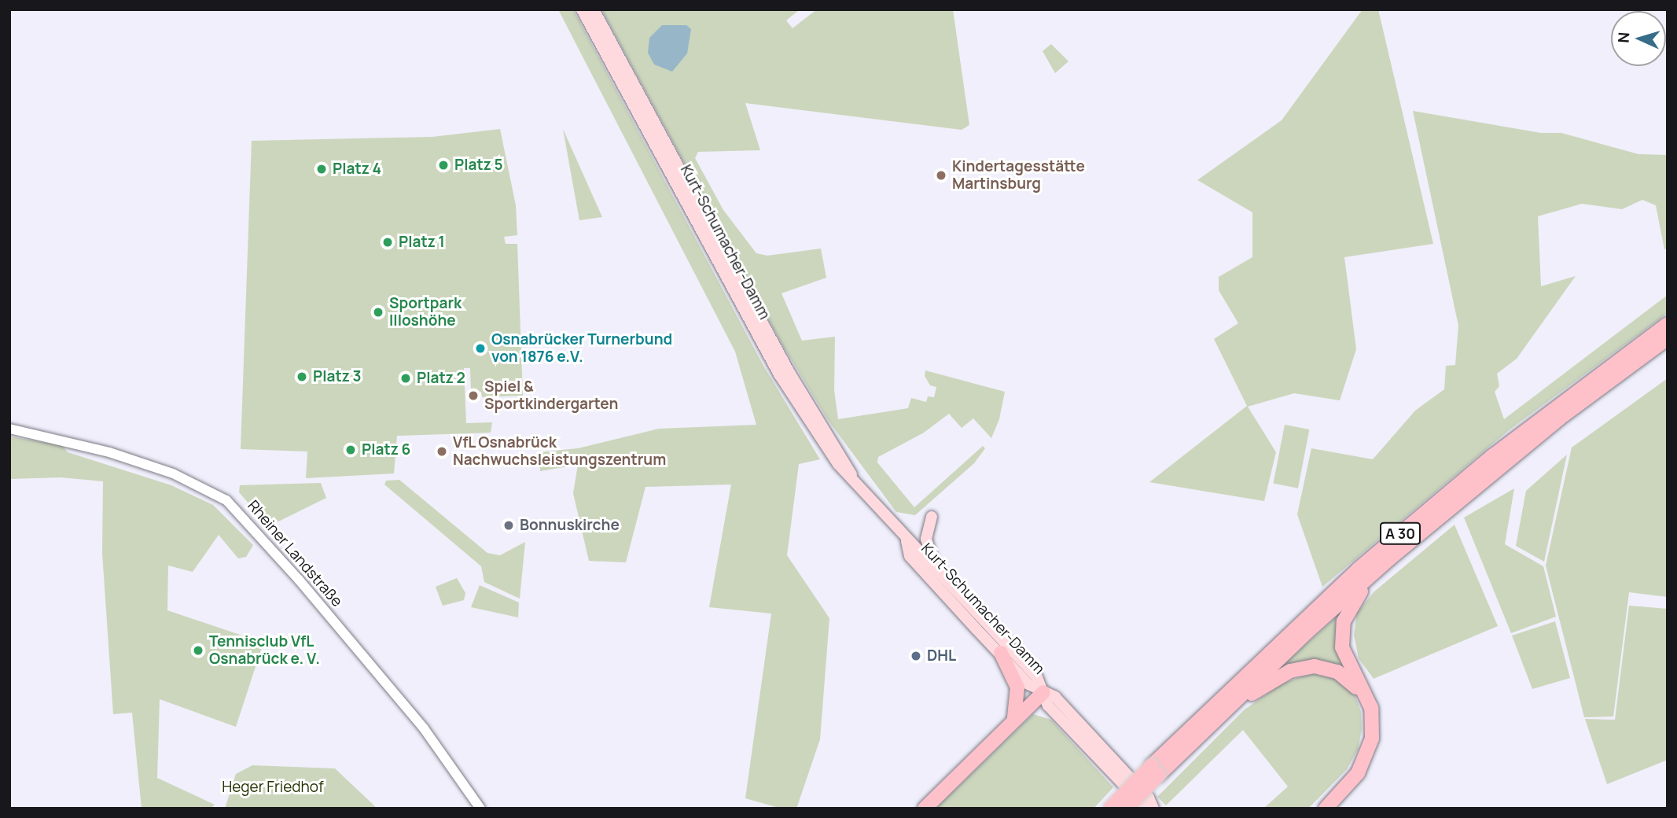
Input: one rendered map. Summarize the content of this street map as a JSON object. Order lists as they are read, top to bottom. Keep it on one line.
{"streets":{"highway":["A 30"],"main road":["Kurt-Schumacher-Damm"],"street":["Rheiner Landstraße"]},"parks":["Heger Friedhof"],"places":["Platz 5","Platz 4","Kindertagesstätte Martinsburg","Platz 1","Sportpark Illoshöhe","Osnabrücker Turnerbund von 1876 e.V.","Platz 3","Platz 2","Spiel & Sportkindergarten","Platz 6","VfL Osnabrück Nachwuchsleistungszentrum","Bonnuskirche","Tennisclub VfL Osnabrück e. V.","DHL"],"north":"left"}
